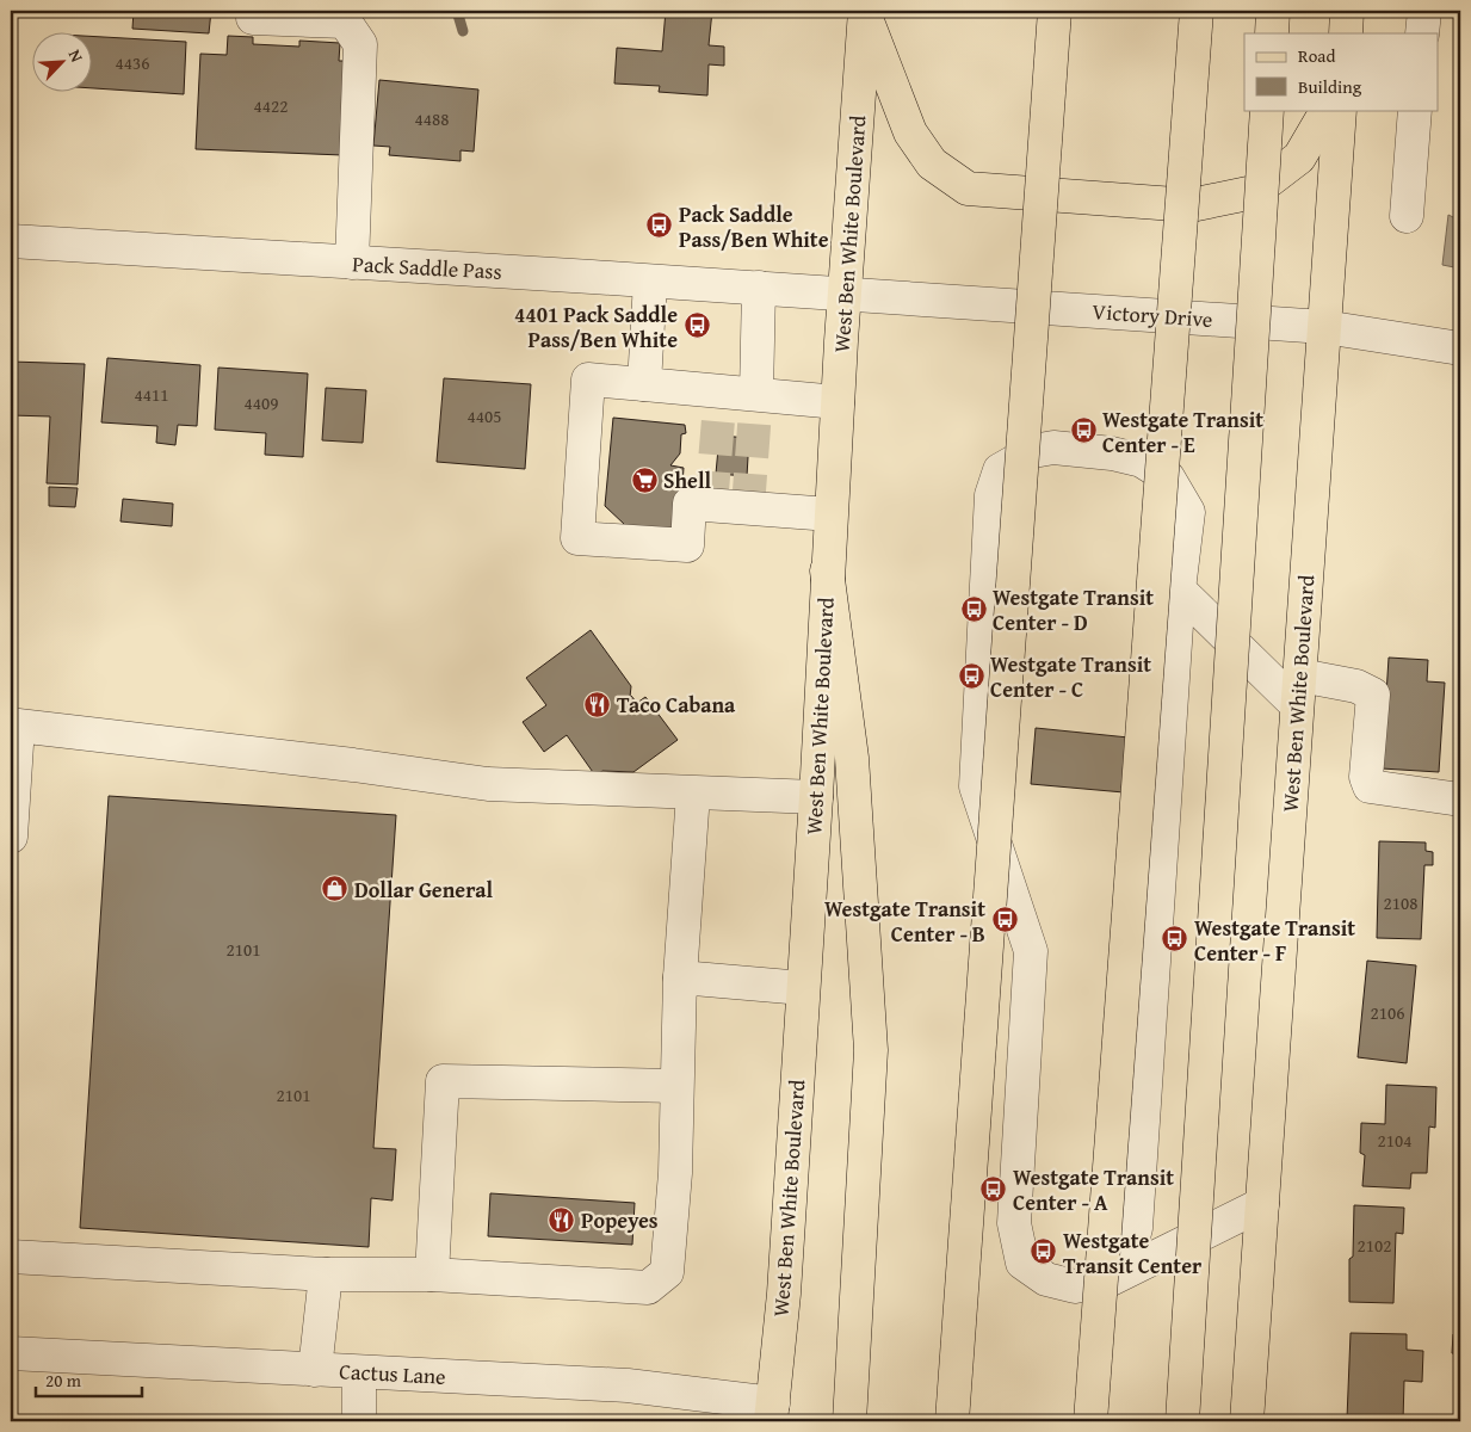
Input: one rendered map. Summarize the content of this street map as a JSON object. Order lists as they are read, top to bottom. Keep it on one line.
{"streets":{"main road":["West Ben White Boulevard"],"street":["Pack Saddle Pass","Victory Drive","Cactus Lane"]},"crossings":[["West Ben White Boulevard","Pack Saddle Pass"],["West Ben White Boulevard","Victory Drive"],["West Ben White Boulevard","Cactus Lane"],["Pack Saddle Pass","Victory Drive"]],"places":{"bus stop":["Pack Saddle Pass/Ben White","4401 Pack Saddle Pass/Ben White","Westgate Transit Center - E","Westgate Transit Center - D","Westgate Transit Center - C","Westgate Transit Center - B","Westgate Transit Center - F","Westgate Transit Center - A","Westgate Transit Center"],"supermarket":["Shell"],"restaurant":["Taco Cabana","Popeyes"],"shop":["Dollar General"]},"house_numbers":["4436","4422","4488","4411","4409","4405","2108","2101","2106","2101","2104","2102"],"legend":["Road","Building"],"scale_bar":"20 m","north":"top right"}
